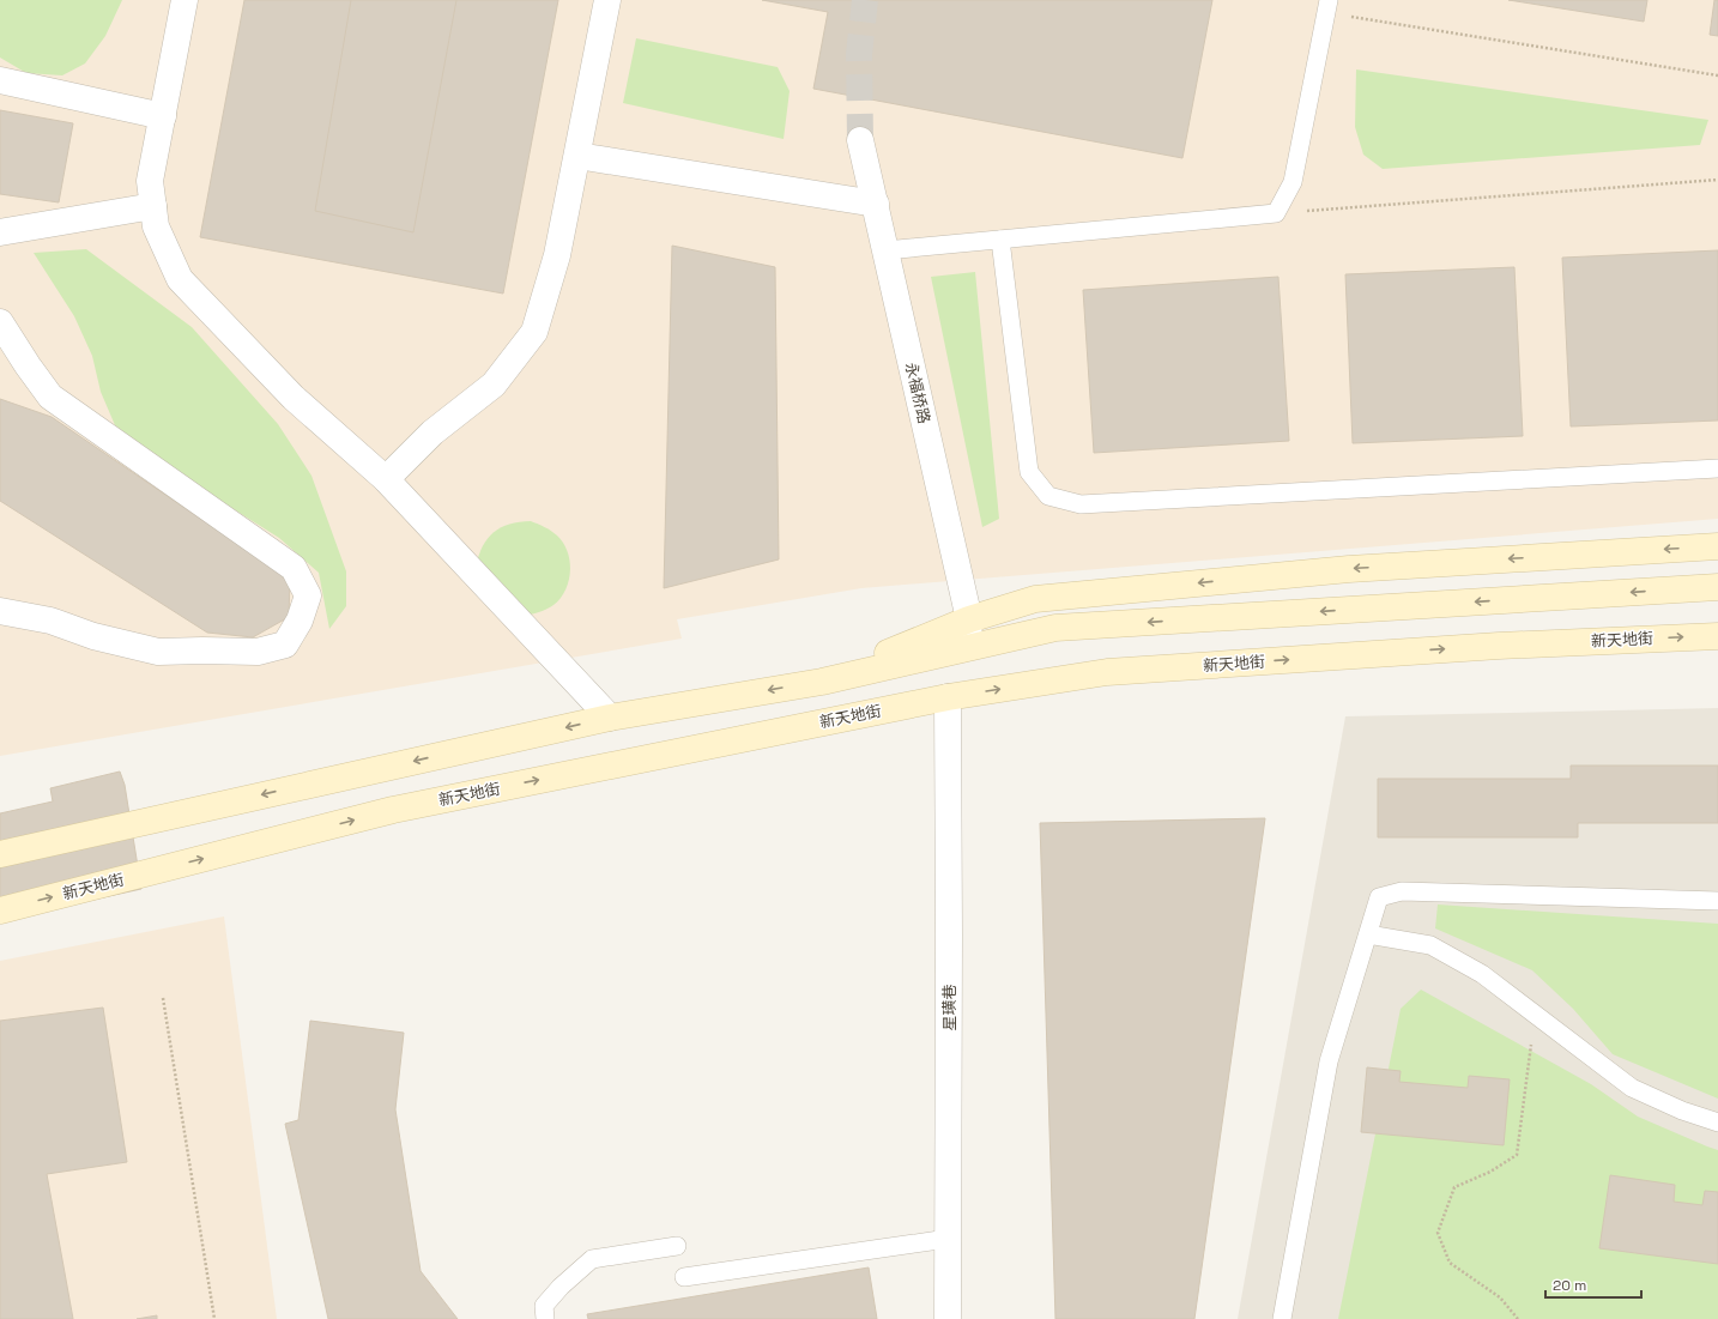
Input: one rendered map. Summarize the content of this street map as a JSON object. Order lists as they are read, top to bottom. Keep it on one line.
{"streets":{"main road":["新天地街"],"street":["永福桥路","星璜巷"]},"crossings":[["新天地街","星璜巷"]],"scale_bar":"20 m"}
